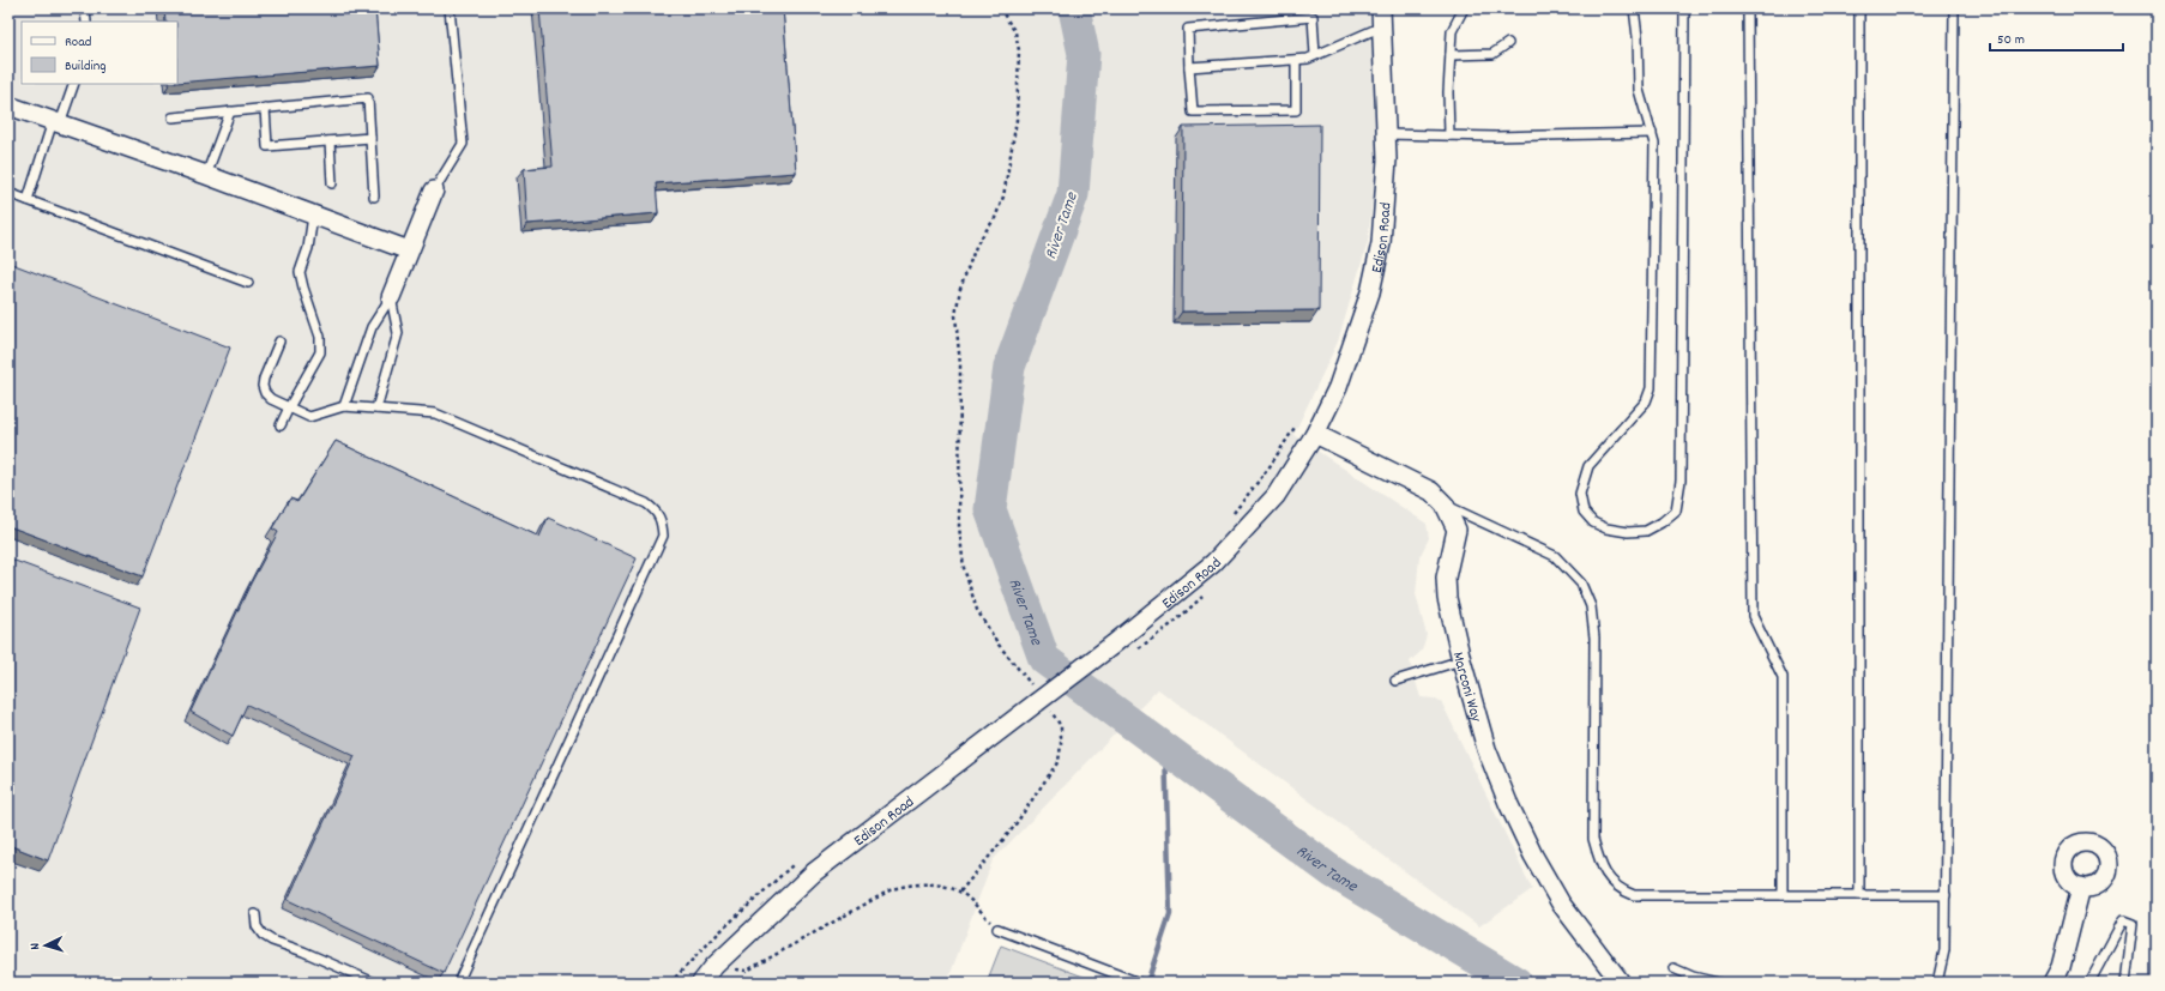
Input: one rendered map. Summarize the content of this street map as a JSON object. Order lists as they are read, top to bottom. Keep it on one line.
{"streets":{"street":["Edison Road","Marconi Way"]},"crossings":[["Edison Road","Marconi Way"]],"water":["River Tame"],"legend":["Road","Building"],"scale_bar":"50 m","north":"left"}
